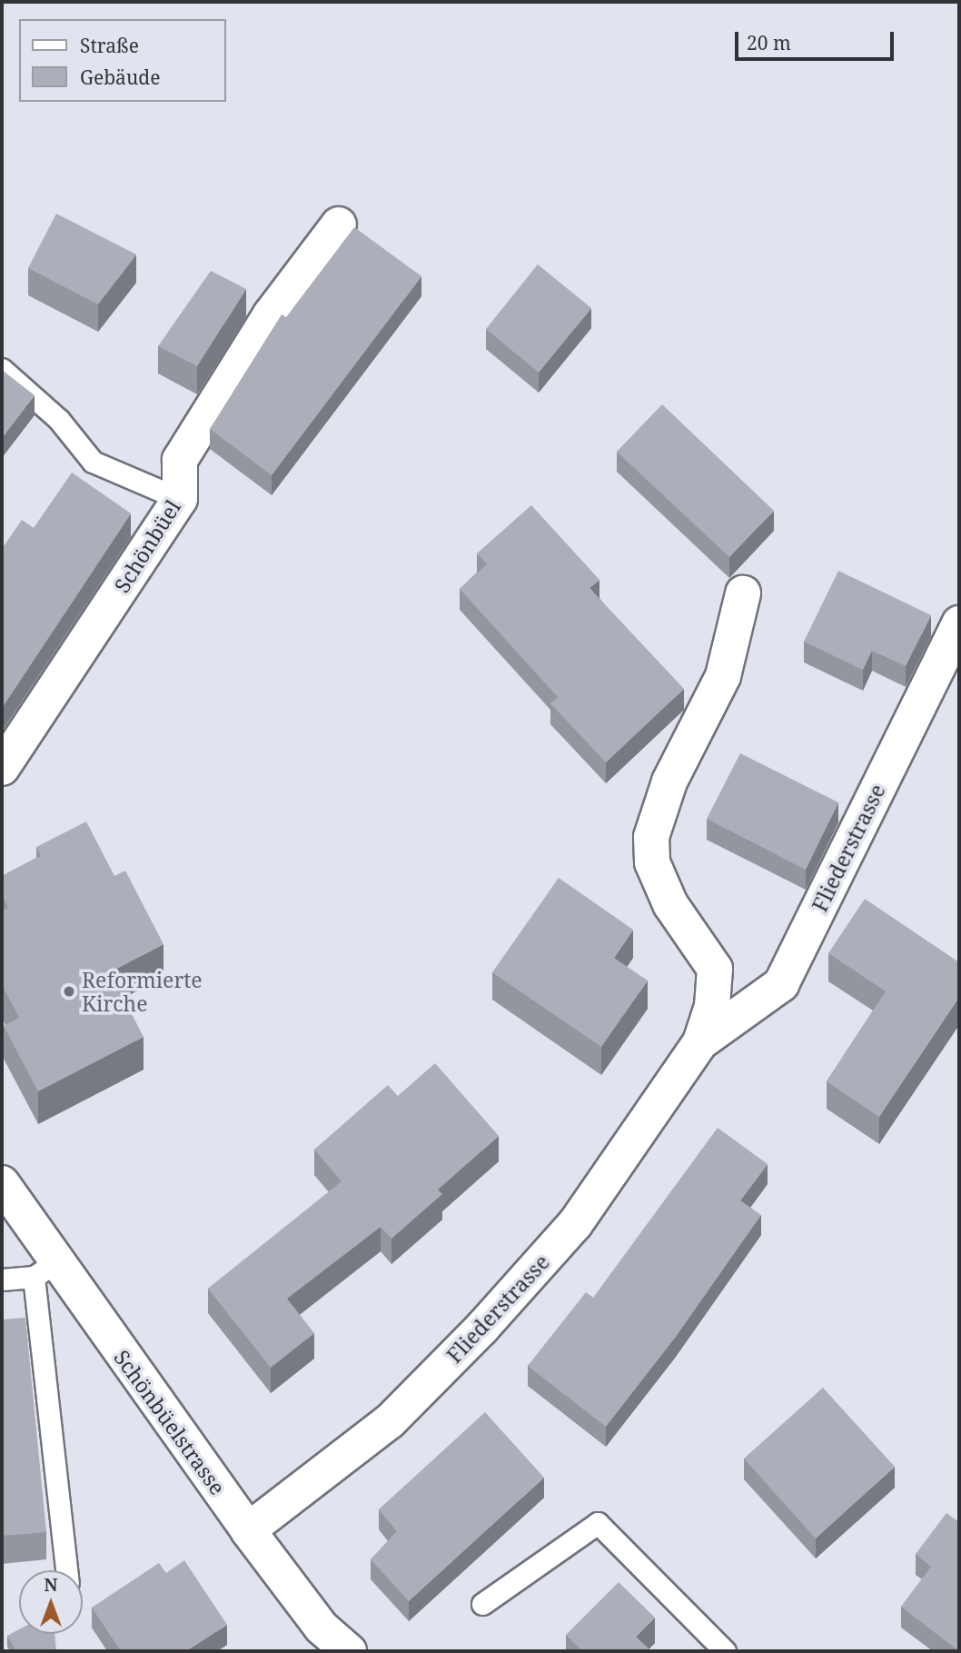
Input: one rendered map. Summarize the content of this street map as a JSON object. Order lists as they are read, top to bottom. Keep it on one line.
{"streets":{"street":["Schönbüel","Fliederstrasse","Schönbüelstrasse"]},"crossings":[["Fliederstrasse","Schönbüelstrasse"]],"places":["Reformierte Kirche"],"legend":["Straße","Gebäude"],"scale_bar":"20 m","north":"top"}
